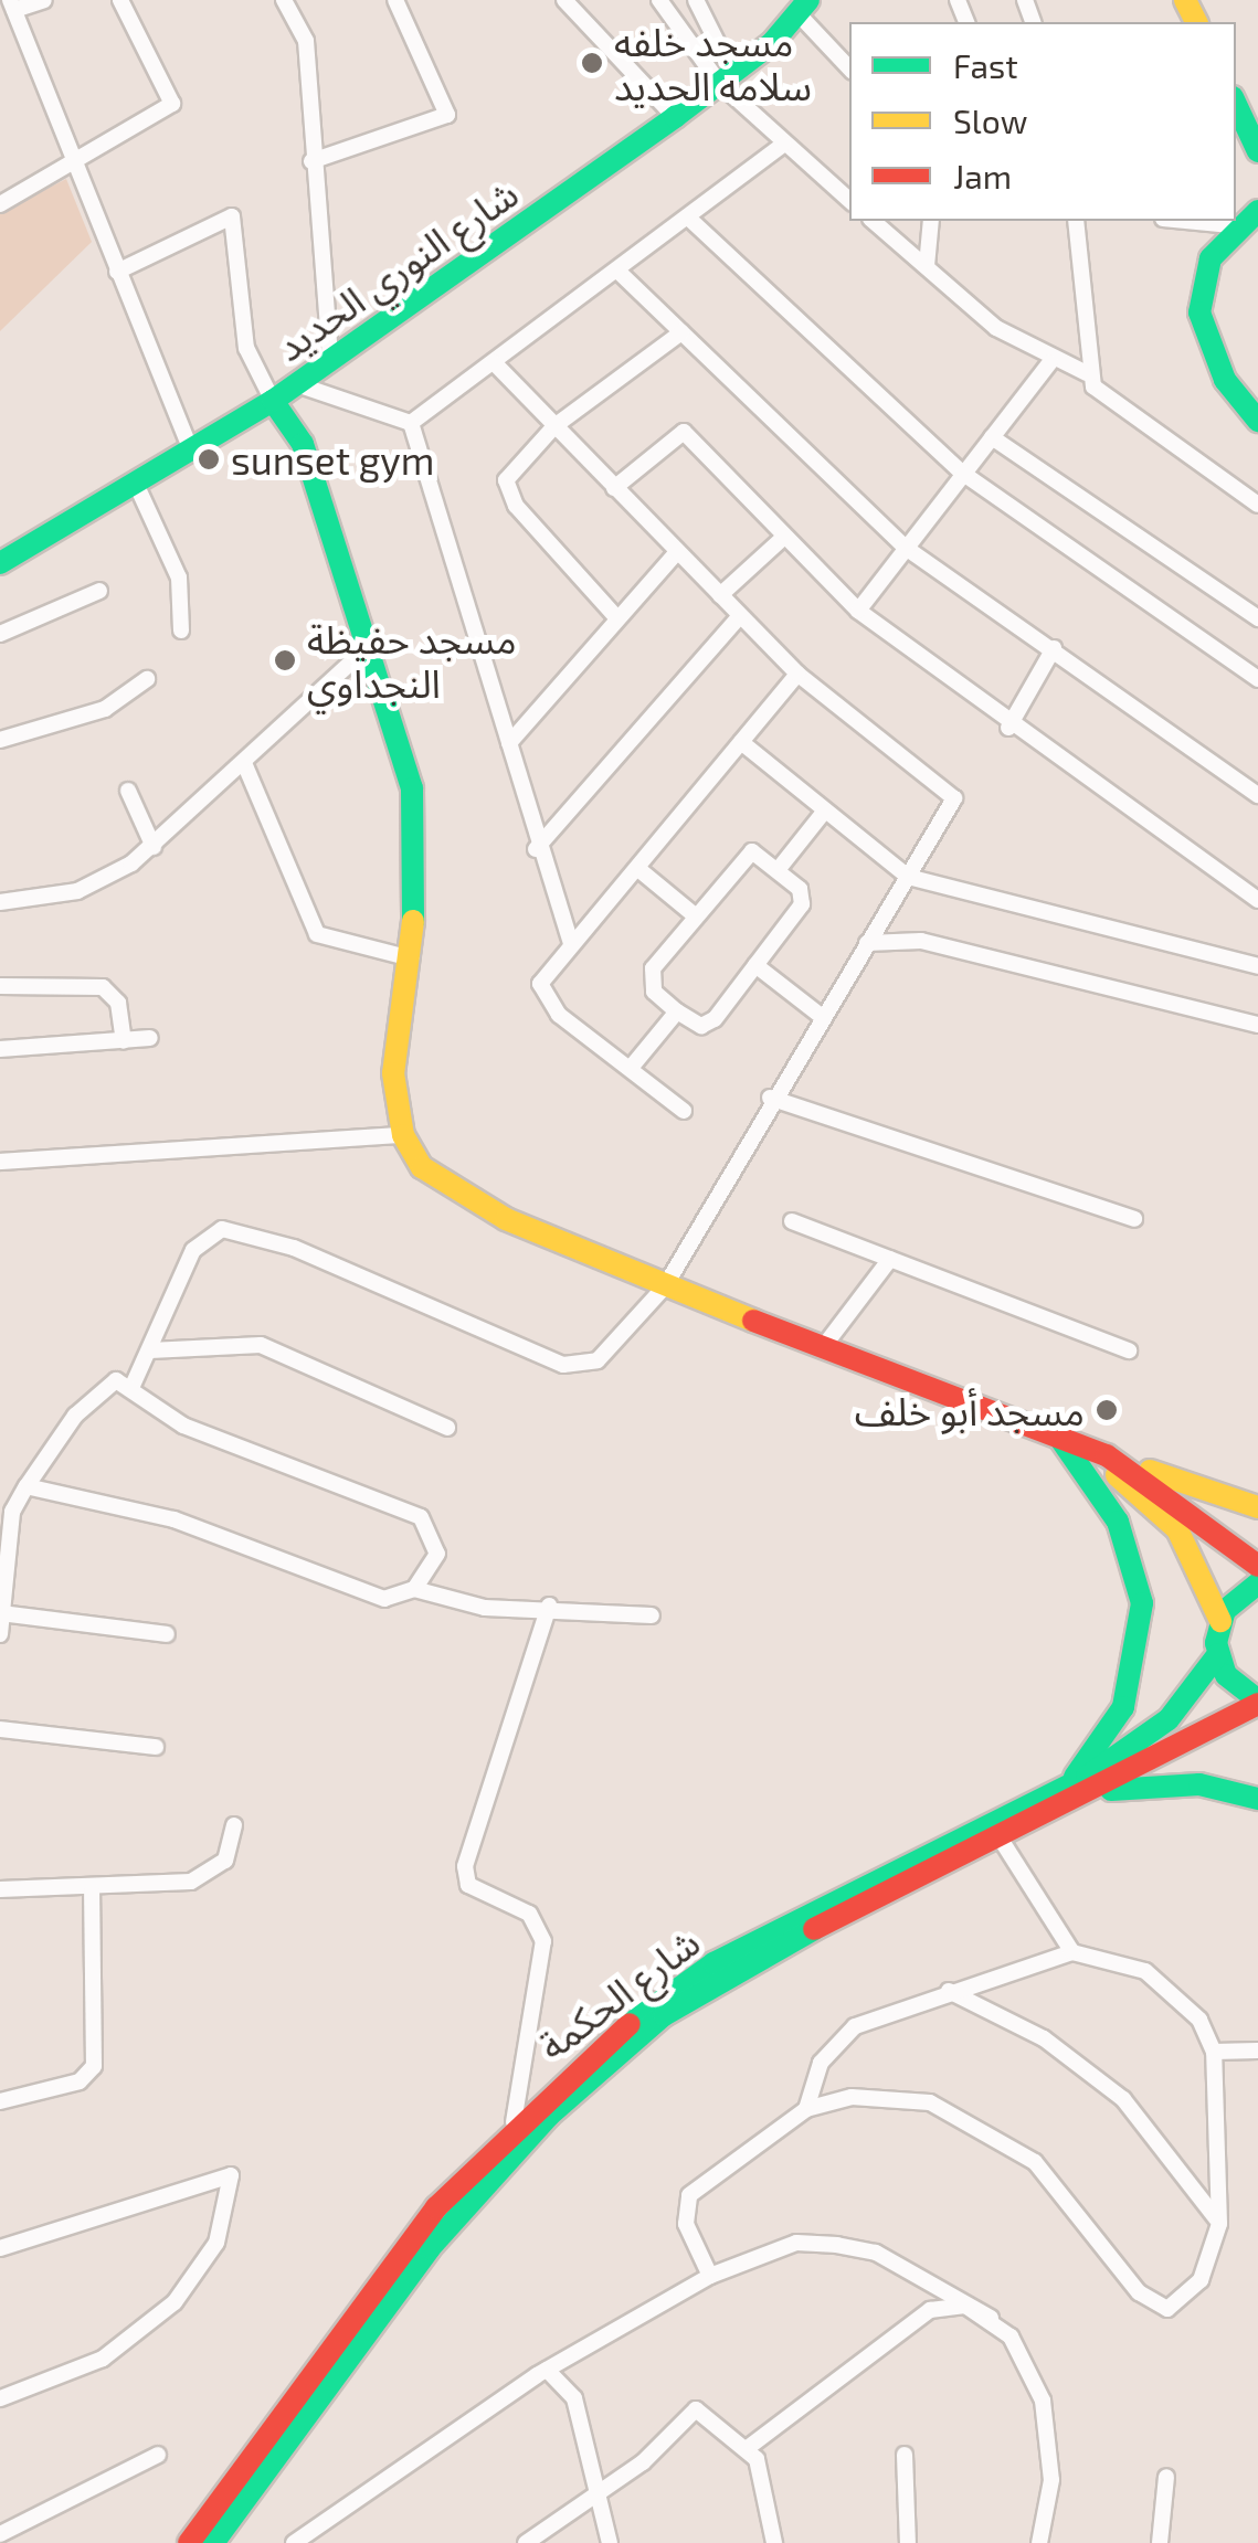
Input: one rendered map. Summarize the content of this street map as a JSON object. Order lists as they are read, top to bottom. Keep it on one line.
{"streets":{"street":["شارع النوري الحديد","شارع الحكمة"]},"places":["مسجد خلفه سلامه الحديد","sunset gym","مسجد حفيظة النجداوي","مسجد أبو خلف"],"legend":["Fast","Slow","Jam"]}
